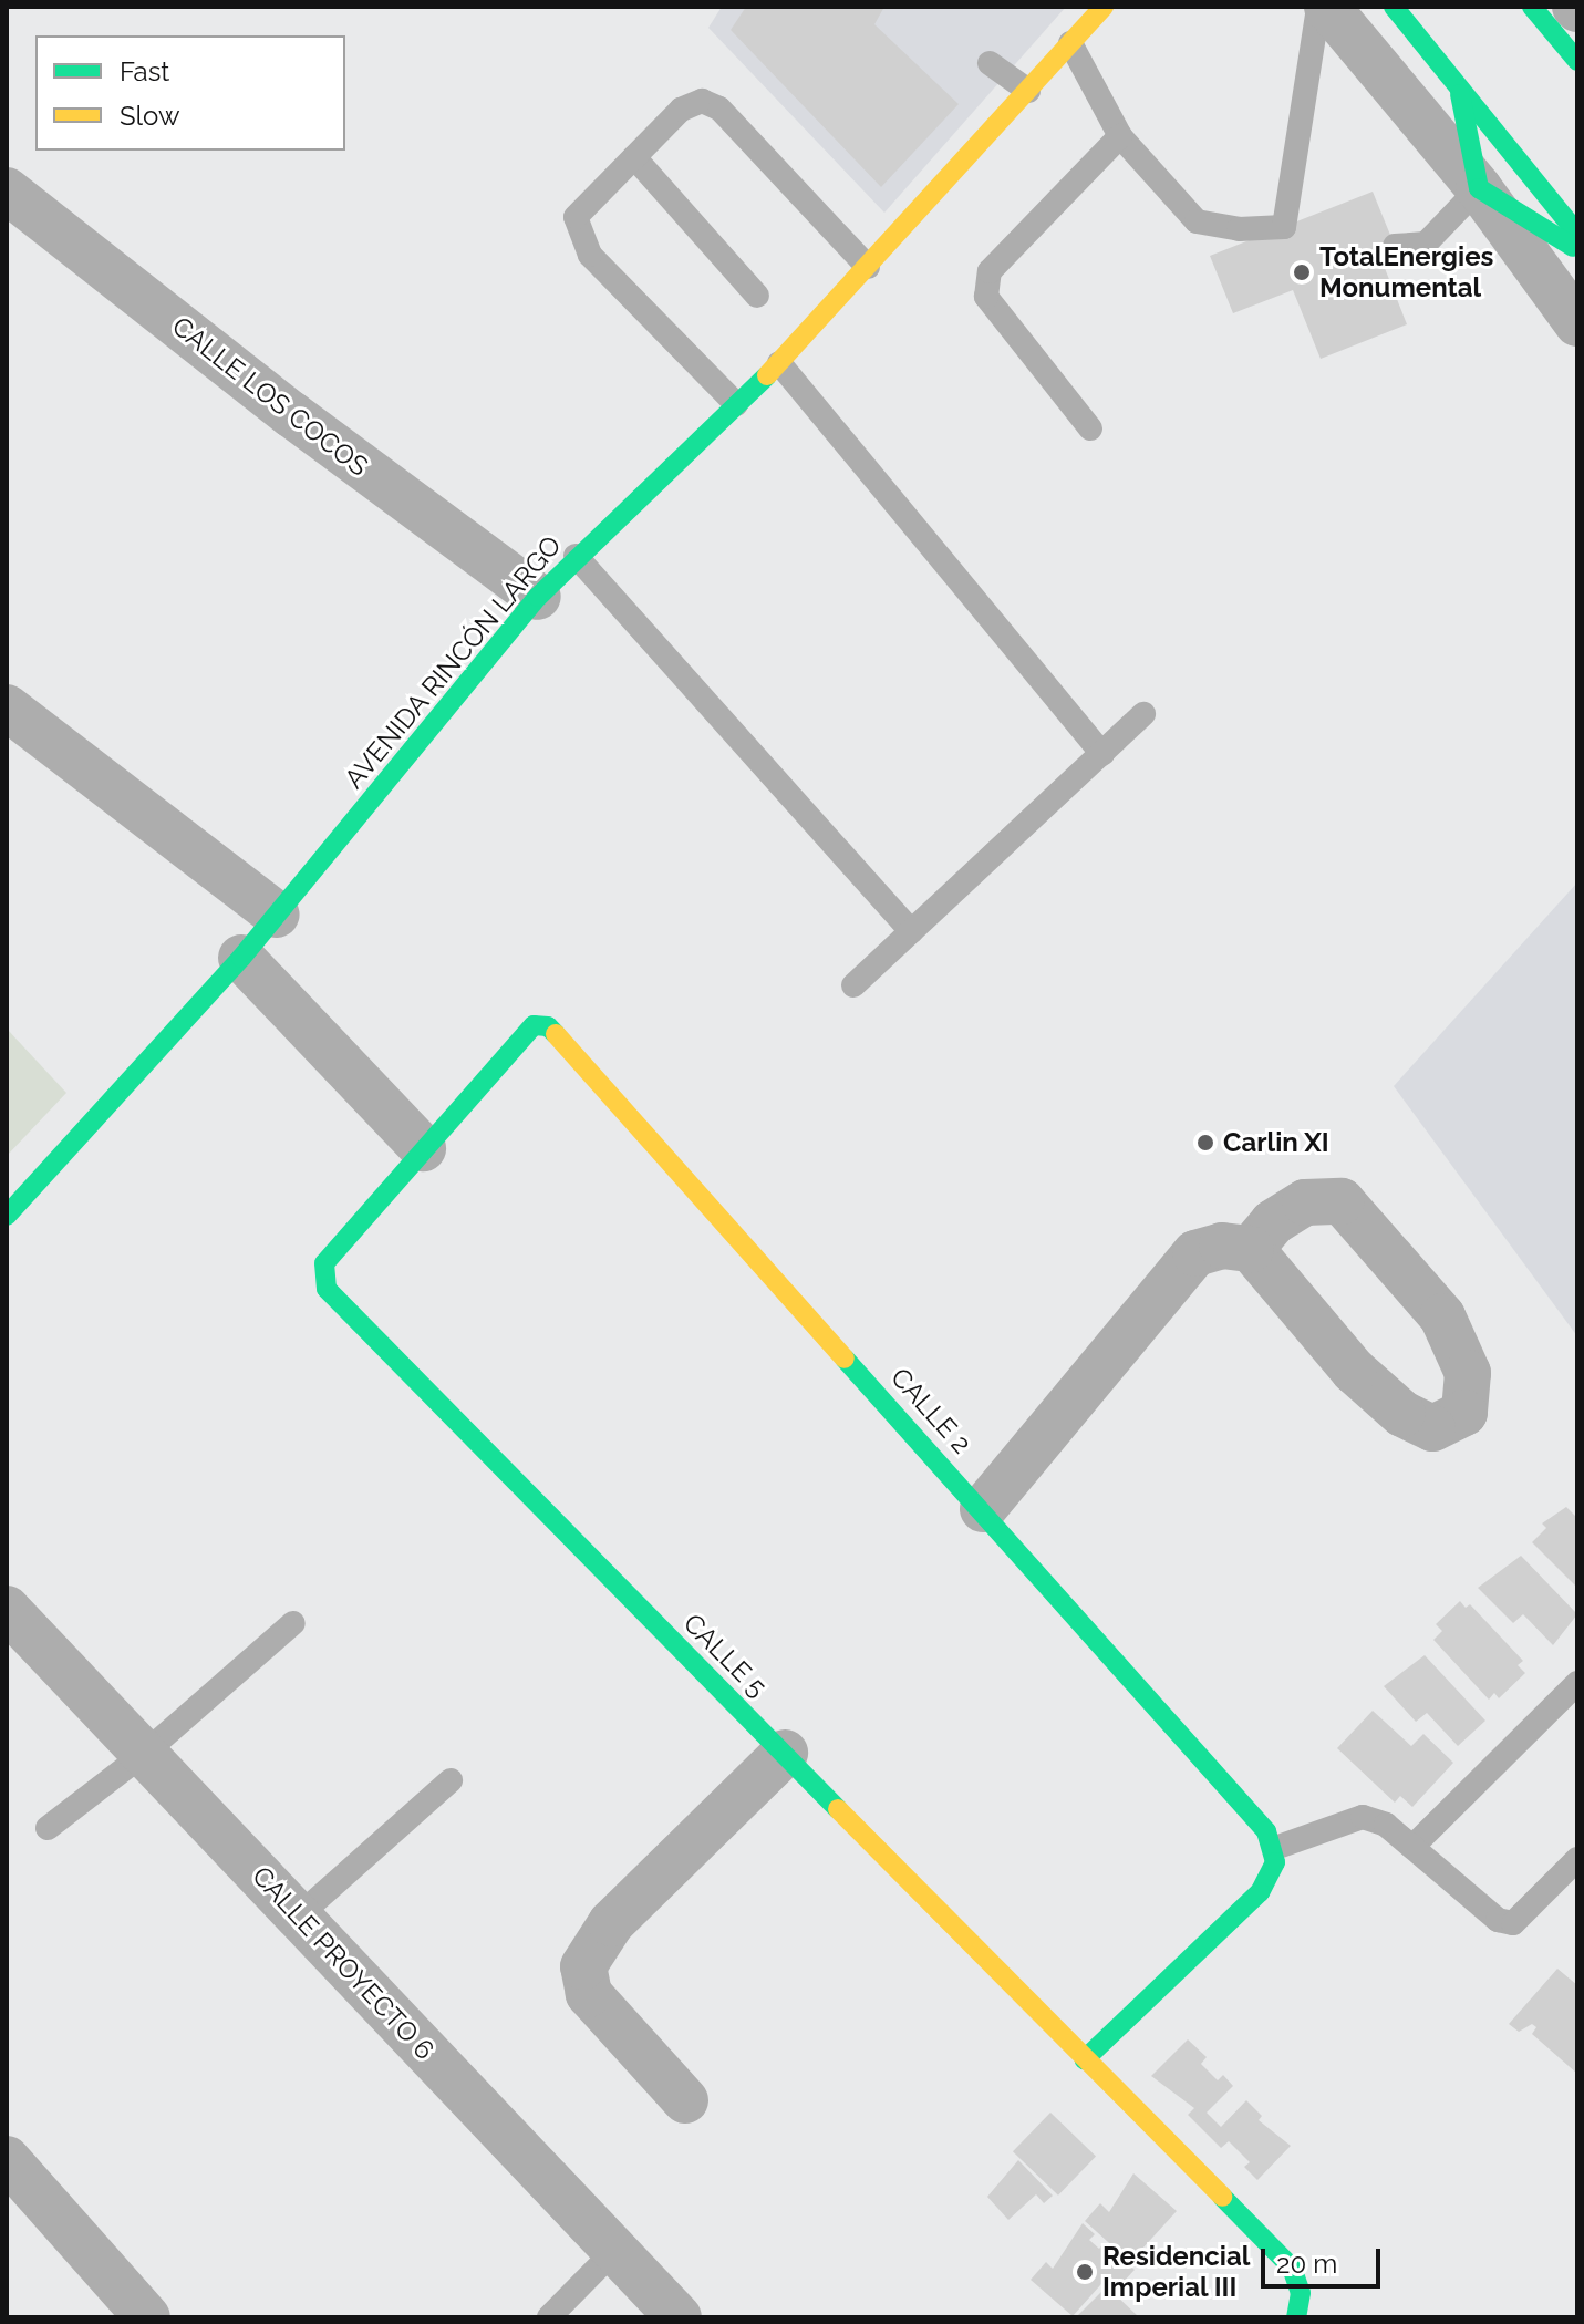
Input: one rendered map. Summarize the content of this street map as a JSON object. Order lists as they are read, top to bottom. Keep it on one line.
{"streets":{"main road":["AVENIDA RINCÓN LARGO","CALLE 2","CALLE 5"],"street":["CALLE LOS COCOS","CALLE PROYECTO 6"]},"crossings":[["CALLE LOS COCOS","AVENIDA RINCÓN LARGO"],["CALLE 2","CALLE 5"]],"places":["TotalEnergies Monumental","Carlin XI","Residencial Imperial III"],"legend":["Fast","Slow"],"scale_bar":"20 m"}
